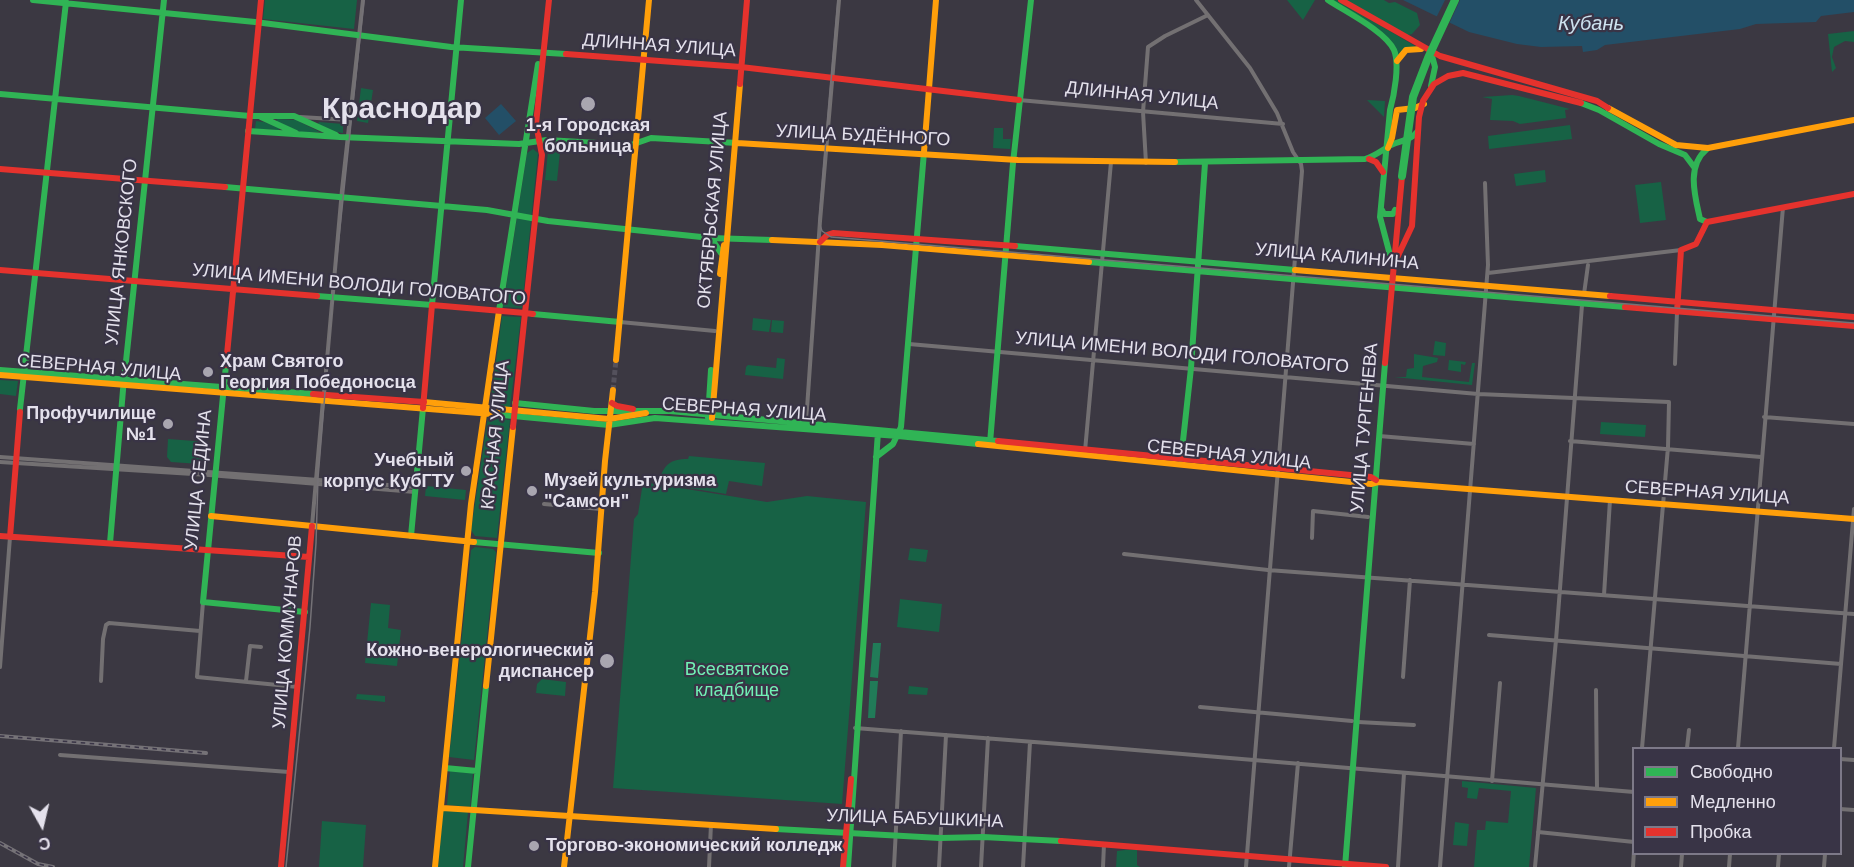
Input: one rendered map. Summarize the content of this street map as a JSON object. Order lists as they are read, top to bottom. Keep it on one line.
{"streets":{"main road":["ДЛИННАЯ УЛИЦА","УЛИЦА БУДЁННОГО","ОКТЯБРЬСКАЯ УЛИЦА","УЛИЦА ЯНКОВСКОГО","УЛИЦА КАЛИНИНА","УЛИЦА ИМЕНИ ВОЛОДИ ГОЛОВАТОГО","СЕВЕРНАЯ УЛИЦА","УЛИЦА ТУРГЕНЕВА","КРАСНАЯ УЛИЦА","УЛИЦА СЕДИНА","УЛИЦА КОММУНАРОВ","УЛИЦА БАБУШКИНА"]},"crossings":[["ДЛИННАЯ УЛИЦА","ОКТЯБРЬСКАЯ УЛИЦА"],["ДЛИННАЯ УЛИЦА","УЛИЦА ЯНКОВСКОГО"],["ДЛИННАЯ УЛИЦА","КРАСНАЯ УЛИЦА"],["ДЛИННАЯ УЛИЦА","УЛИЦА СЕДИНА"],["ДЛИННАЯ УЛИЦА","УЛИЦА КОММУНАРОВ"],["УЛИЦА БУДЁННОГО","ОКТЯБРЬСКАЯ УЛИЦА"],["УЛИЦА БУДЁННОГО","УЛИЦА ЯНКОВСКОГО"],["УЛИЦА БУДЁННОГО","КРАСНАЯ УЛИЦА"],["УЛИЦА БУДЁННОГО","УЛИЦА СЕДИНА"],["УЛИЦА БУДЁННОГО","УЛИЦА КОММУНАРОВ"],["ОКТЯБРЬСКАЯ УЛИЦА","УЛИЦА КАЛИНИНА"],["ОКТЯБРЬСКАЯ УЛИЦА","УЛИЦА ИМЕНИ ВОЛОДИ ГОЛОВАТОГО"],["ОКТЯБРЬСКАЯ УЛИЦА","СЕВЕРНАЯ УЛИЦА"],["УЛИЦА ЯНКОВСКОГО","УЛИЦА КАЛИНИНА"],["УЛИЦА ЯНКОВСКОГО","УЛИЦА ИМЕНИ ВОЛОДИ ГОЛОВАТОГО"],["УЛИЦА ЯНКОВСКОГО","СЕВЕРНАЯ УЛИЦА"],["УЛИЦА КАЛИНИНА","УЛИЦА ТУРГЕНЕВА"],["УЛИЦА КАЛИНИНА","КРАСНАЯ УЛИЦА"],["УЛИЦА КАЛИНИНА","УЛИЦА СЕДИНА"],["УЛИЦА КАЛИНИНА","УЛИЦА КОММУНАРОВ"],["УЛИЦА ИМЕНИ ВОЛОДИ ГОЛОВАТОГО","УЛИЦА ТУРГЕНЕВА"],["УЛИЦА ИМЕНИ ВОЛОДИ ГОЛОВАТОГО","КРАСНАЯ УЛИЦА"],["УЛИЦА ИМЕНИ ВОЛОДИ ГОЛОВАТОГО","УЛИЦА СЕДИНА"],["УЛИЦА ИМЕНИ ВОЛОДИ ГОЛОВАТОГО","УЛИЦА КОММУНАРОВ"],["СЕВЕРНАЯ УЛИЦА","УЛИЦА ТУРГЕНЕВА"],["СЕВЕРНАЯ УЛИЦА","КРАСНАЯ УЛИЦА"],["СЕВЕРНАЯ УЛИЦА","УЛИЦА СЕДИНА"],["СЕВЕРНАЯ УЛИЦА","УЛИЦА КОММУНАРОВ"],["УЛИЦА ТУРГЕНЕВА","УЛИЦА БАБУШКИНА"],["КРАСНАЯ УЛИЦА","УЛИЦА БАБУШКИНА"]],"districts":["Краснодар"],"water":["Кубань"],"parks":["Всесвятское кладбище"],"places":["1-я Городская больница","Храм Святого Георгия Победоносца","Профучилище №1","Учебный корпус КубГТУ","Музей культуризма \"Самсон\"","Кожно-венерологический диспансер","Торгово-экономический колледж"],"legend":["Свободно","Медленно","Пробка"],"north":"bottom"}
